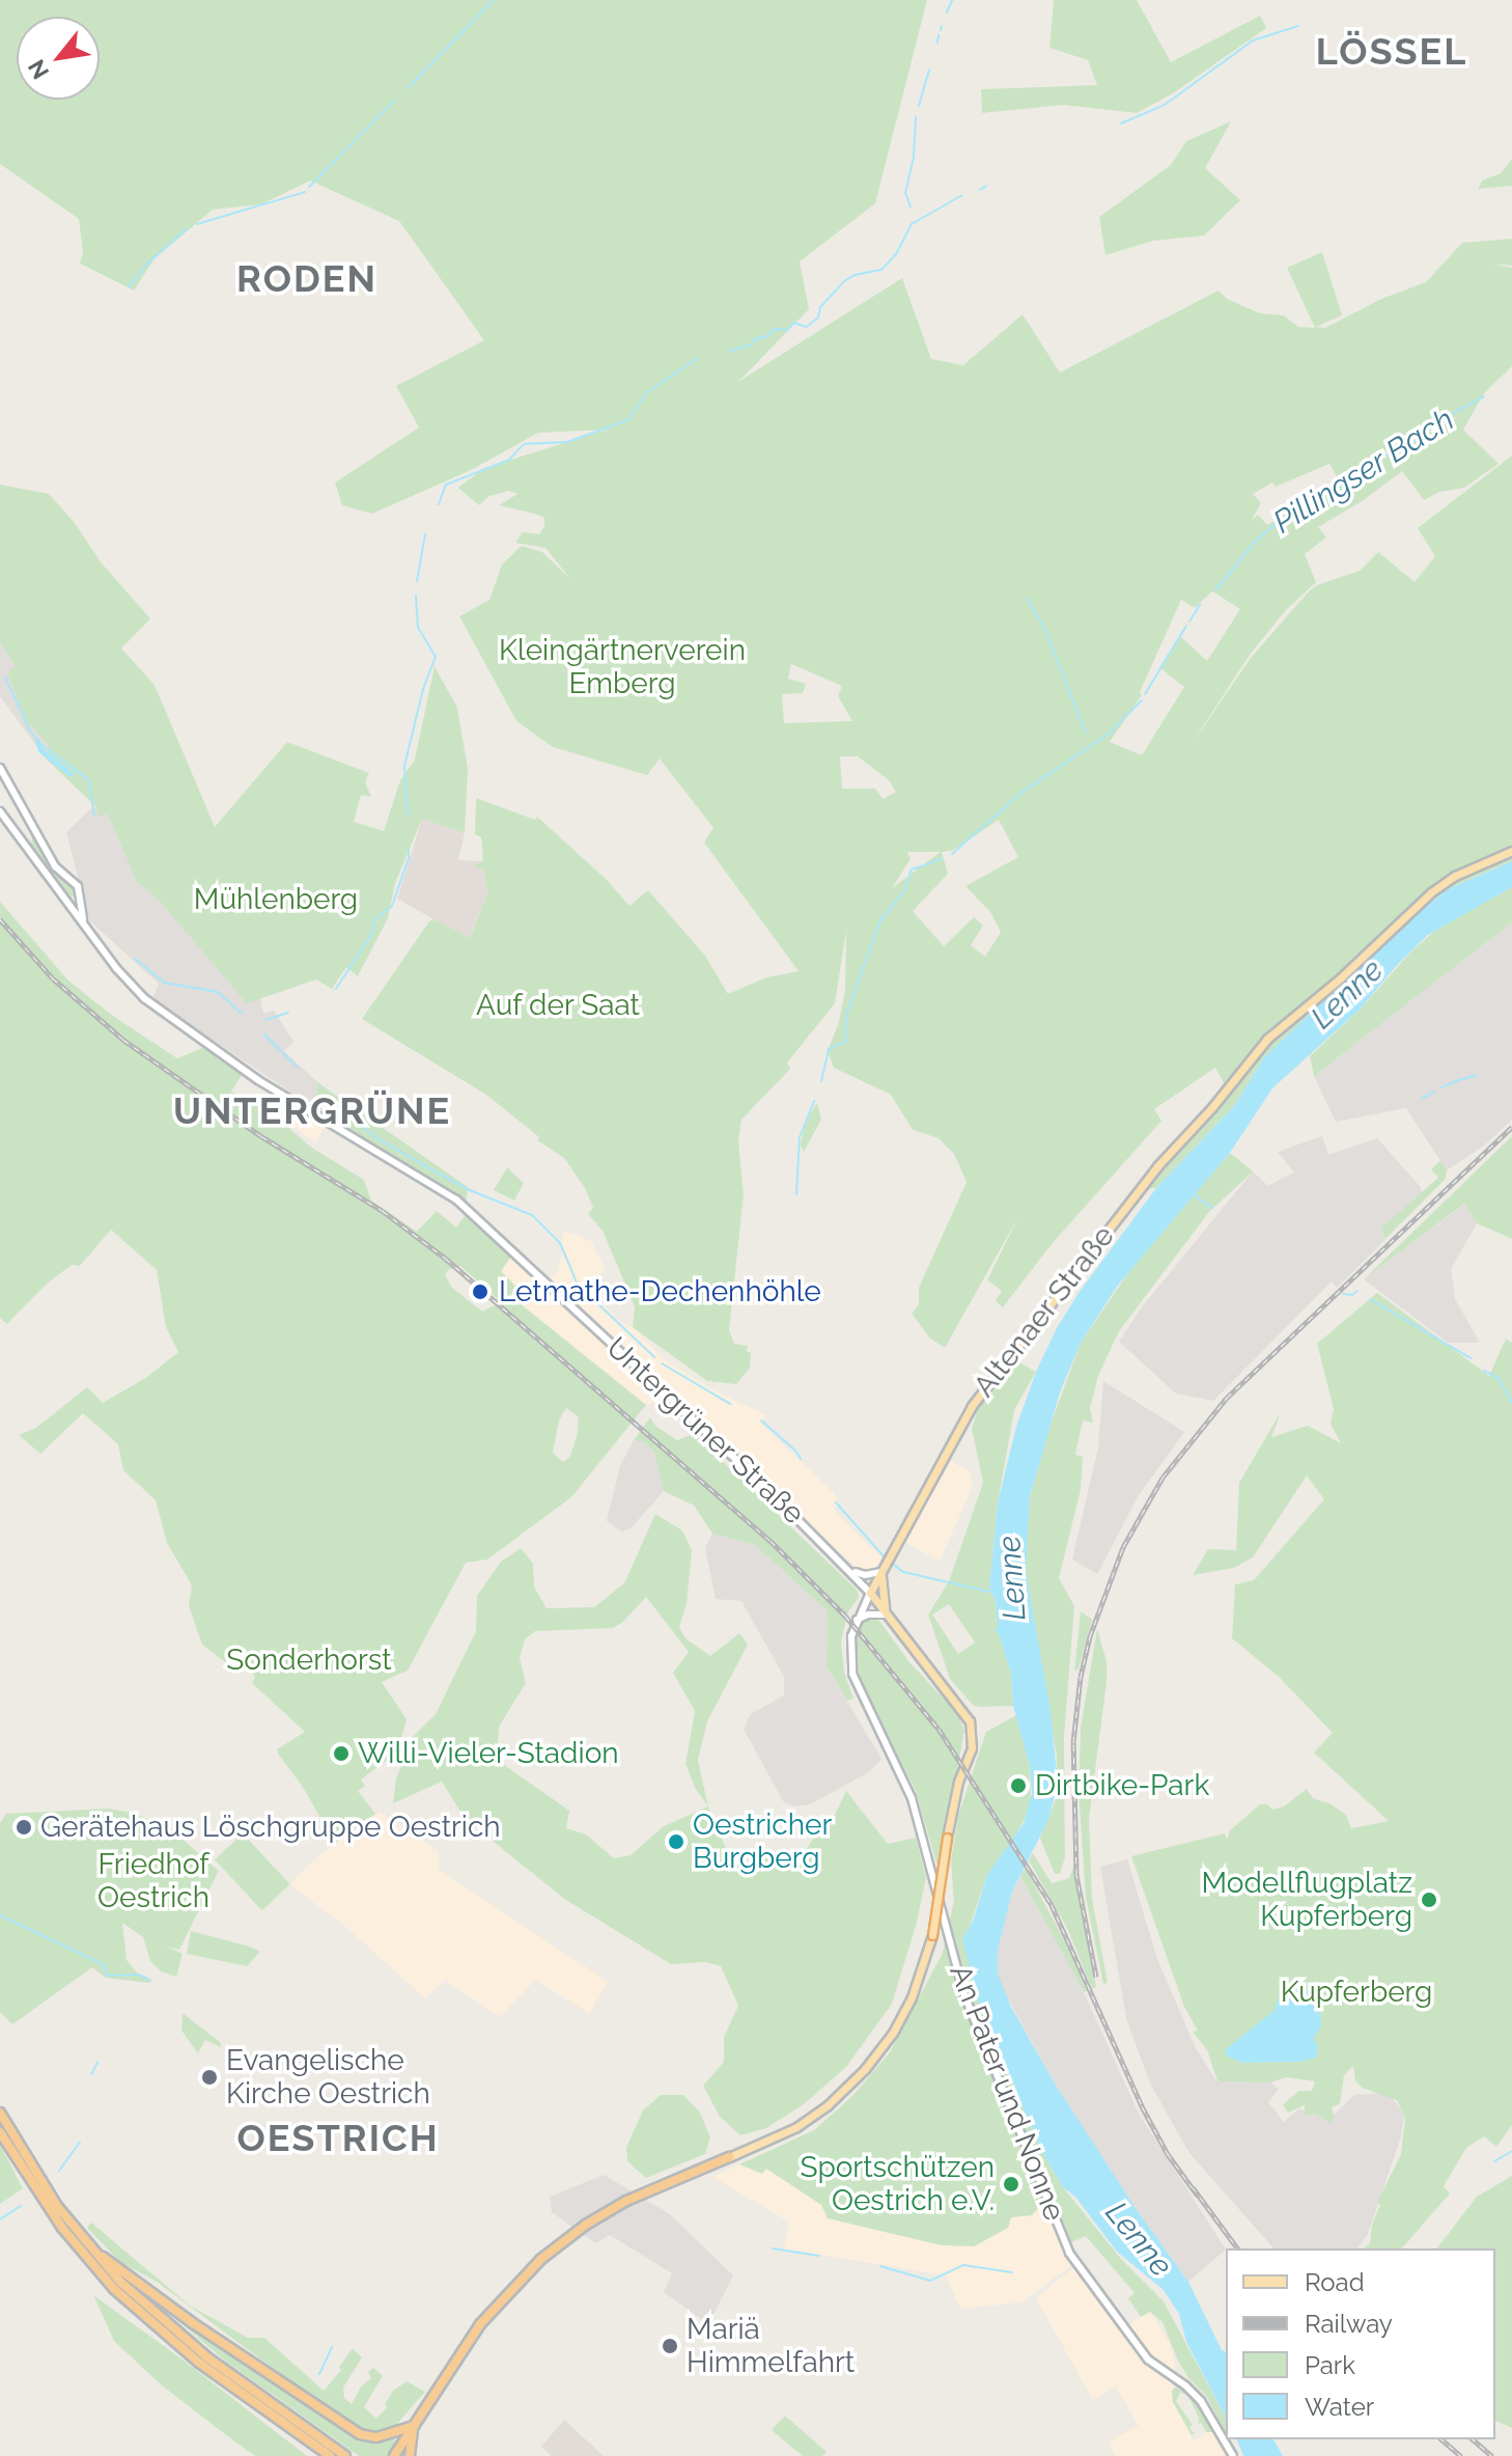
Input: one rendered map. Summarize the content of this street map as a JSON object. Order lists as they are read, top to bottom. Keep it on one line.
{"streets":{"main road":["Altenaer Straße","Untergrüner Straße","An Pater und Nonne"]},"crossings":[["Altenaer Straße","Untergrüner Straße"],["Altenaer Straße","An Pater und Nonne"],["Untergrüner Straße","An Pater und Nonne"]],"districts":["LÖSSEL","RODEN","UNTERGRÜNE","OESTRICH"],"water":["Pillingser Bach","Lenne"],"parks":["Kleingärtnerverein Emberg","Mühlenberg","Auf der Saat","Sonderhorst","Friedhof Oestrich","Kupferberg"],"places":["Letmathe-Dechenhöhle","Willi-Vieler-Stadion","Dirtbike-Park","Gerätehaus Löschgruppe Oestrich","Oestricher Burgberg","Modellflugplatz Kupferberg","Evangelische Kirche Oestrich","Sportschützen Oestrich e.V.","Mariä Himmelfahrt"],"legend":["Road","Railway","Park","Water"],"north":"bottom left"}
